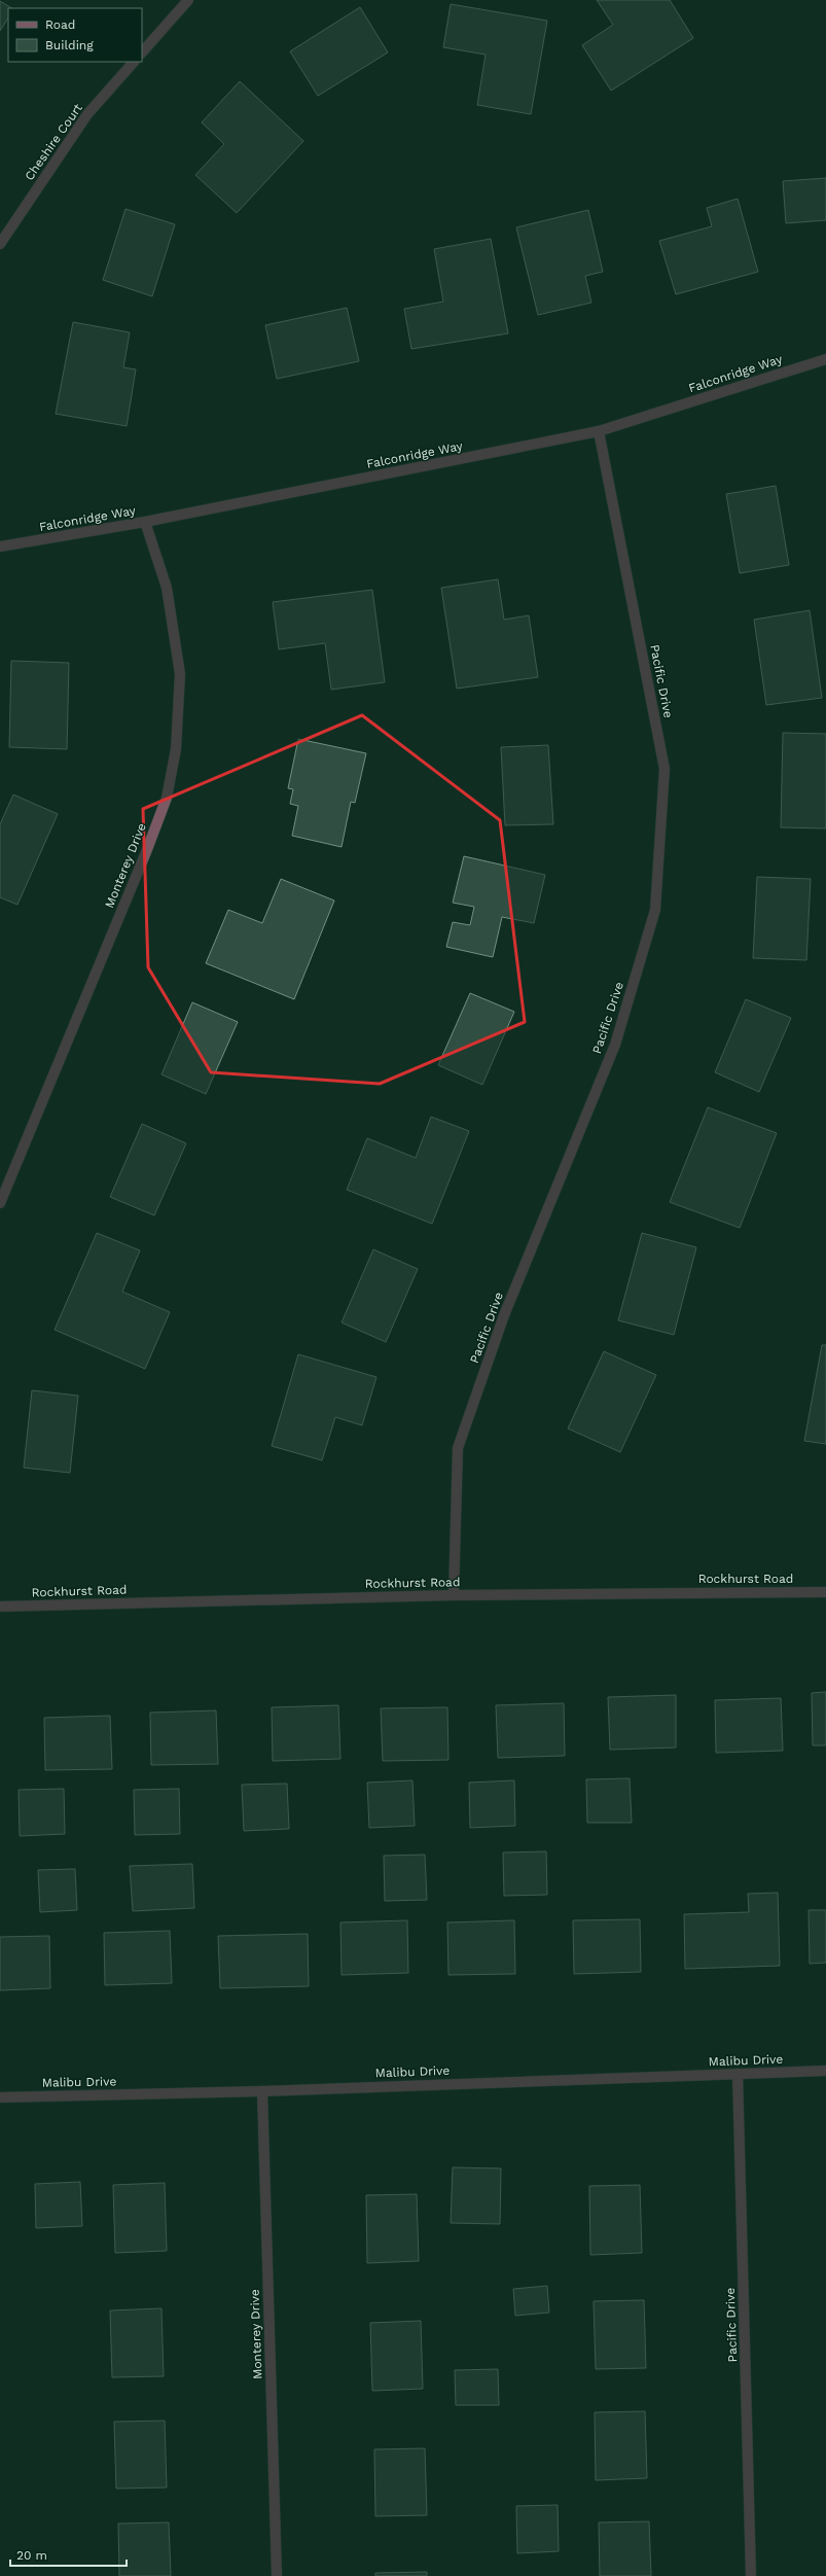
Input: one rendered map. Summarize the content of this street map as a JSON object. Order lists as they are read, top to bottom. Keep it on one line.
{"streets":{"street":["Cheshire Court","Falconridge Way","Pacific Drive","Monterey Drive","Rockhurst Road","Malibu Drive"]},"crossings":[["Falconridge Way","Pacific Drive"],["Falconridge Way","Monterey Drive"],["Pacific Drive","Rockhurst Road"],["Pacific Drive","Malibu Drive"],["Monterey Drive","Malibu Drive"]],"legend":["Road","Building"],"scale_bar":"20 m"}
